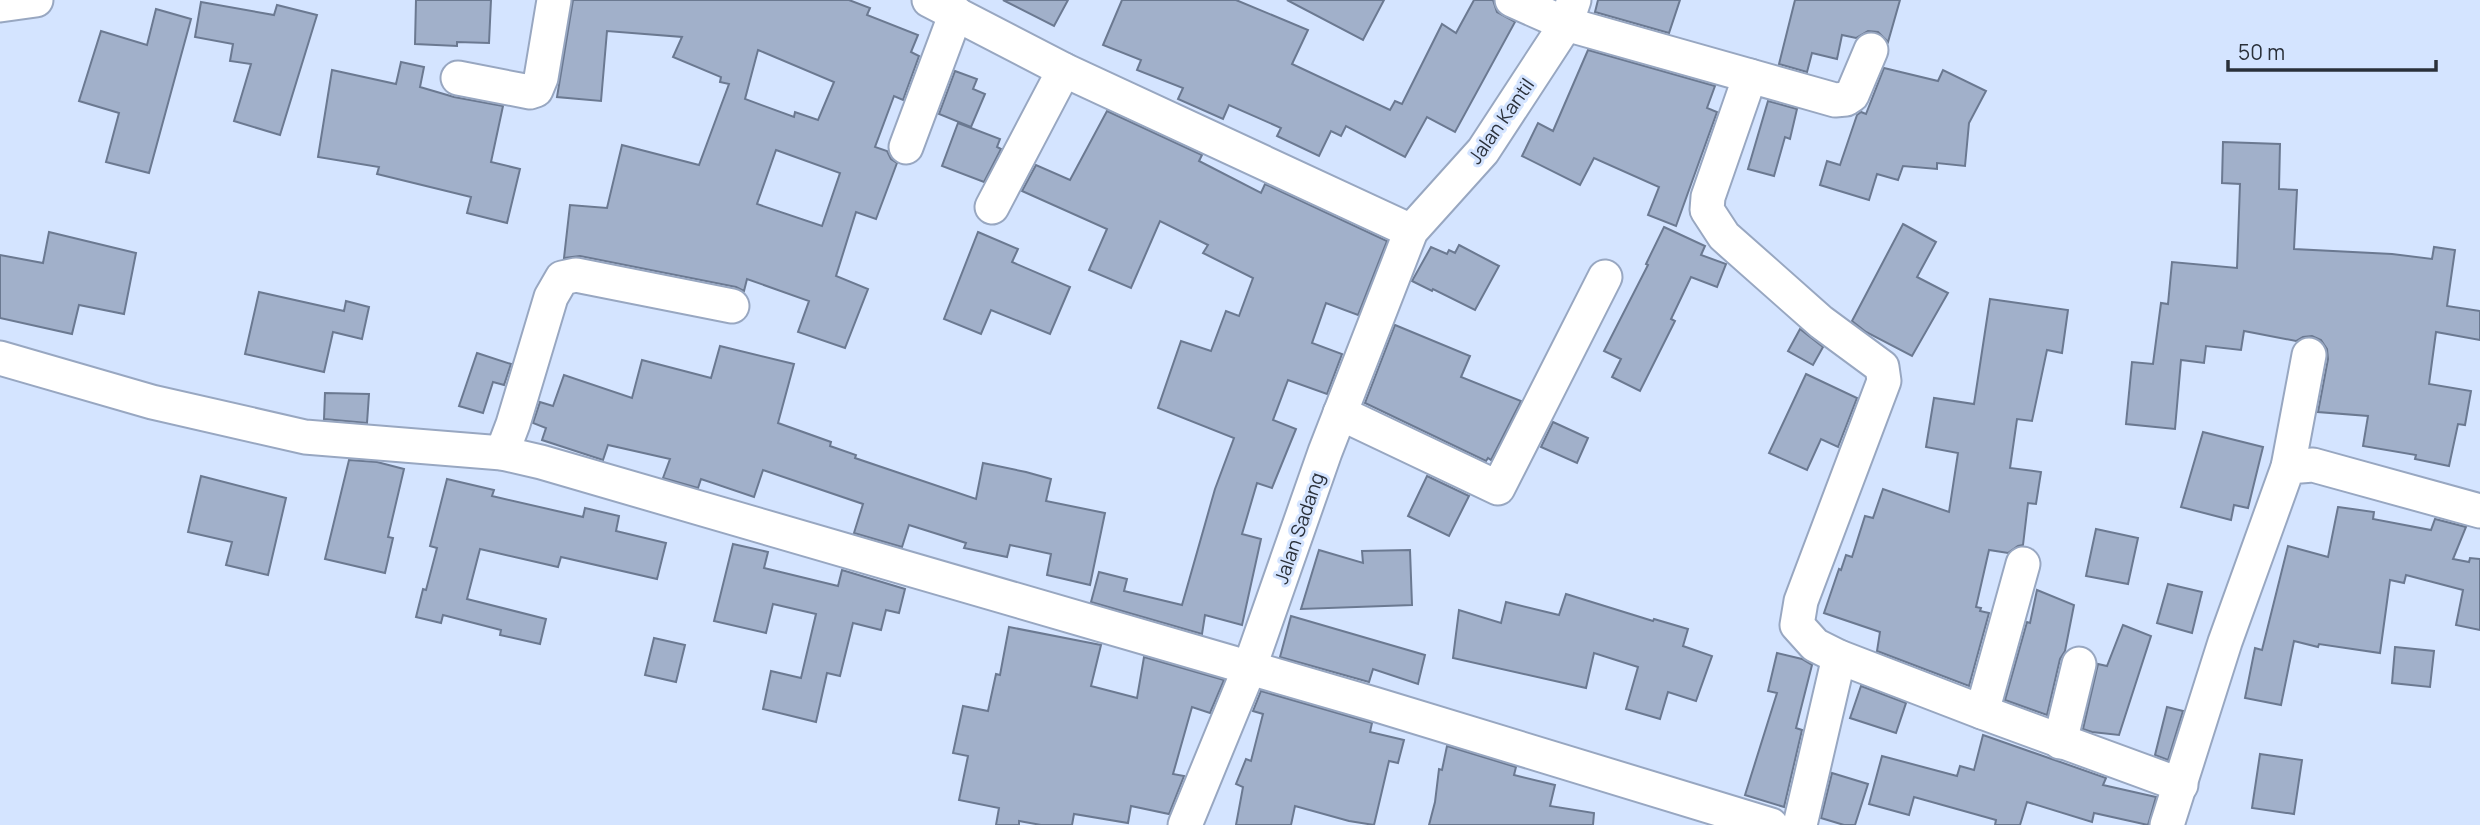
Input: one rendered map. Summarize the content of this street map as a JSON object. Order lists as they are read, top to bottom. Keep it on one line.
{"streets":{"street":["Jalan Kantil","Jalan Sadang"]},"crossings":[["Jalan Kantil","Jalan Sadang"]],"scale_bar":"50 m"}
